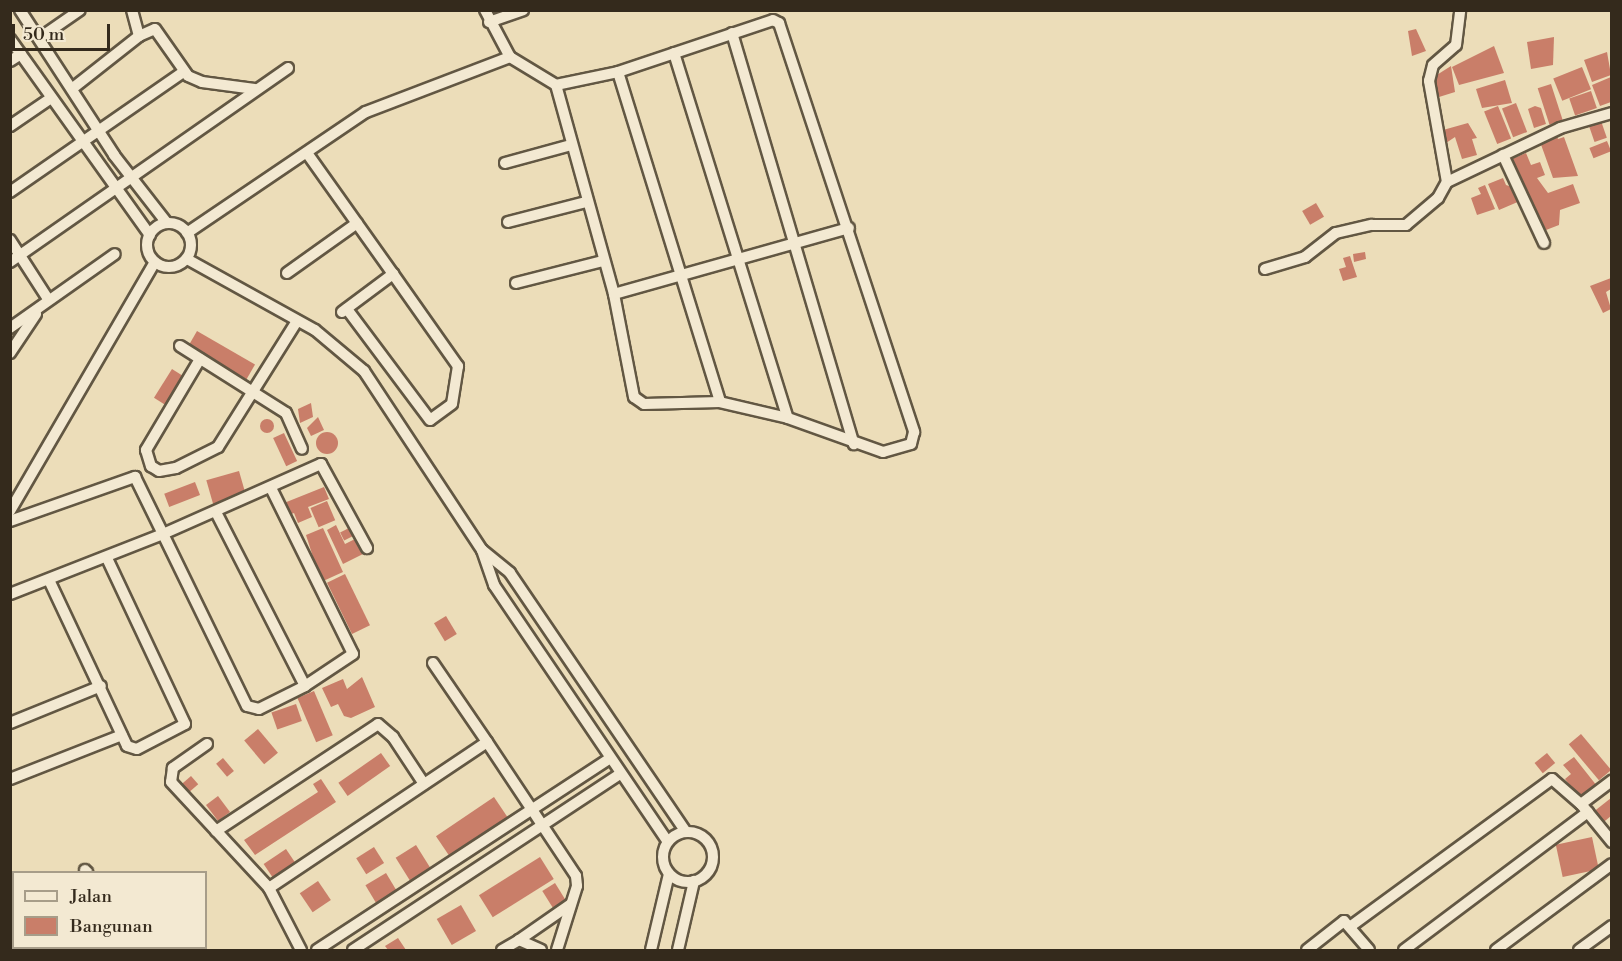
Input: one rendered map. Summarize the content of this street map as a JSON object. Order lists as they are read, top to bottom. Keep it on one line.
{"legend":["Jalan","Bangunan"],"scale_bar":"50 m"}
